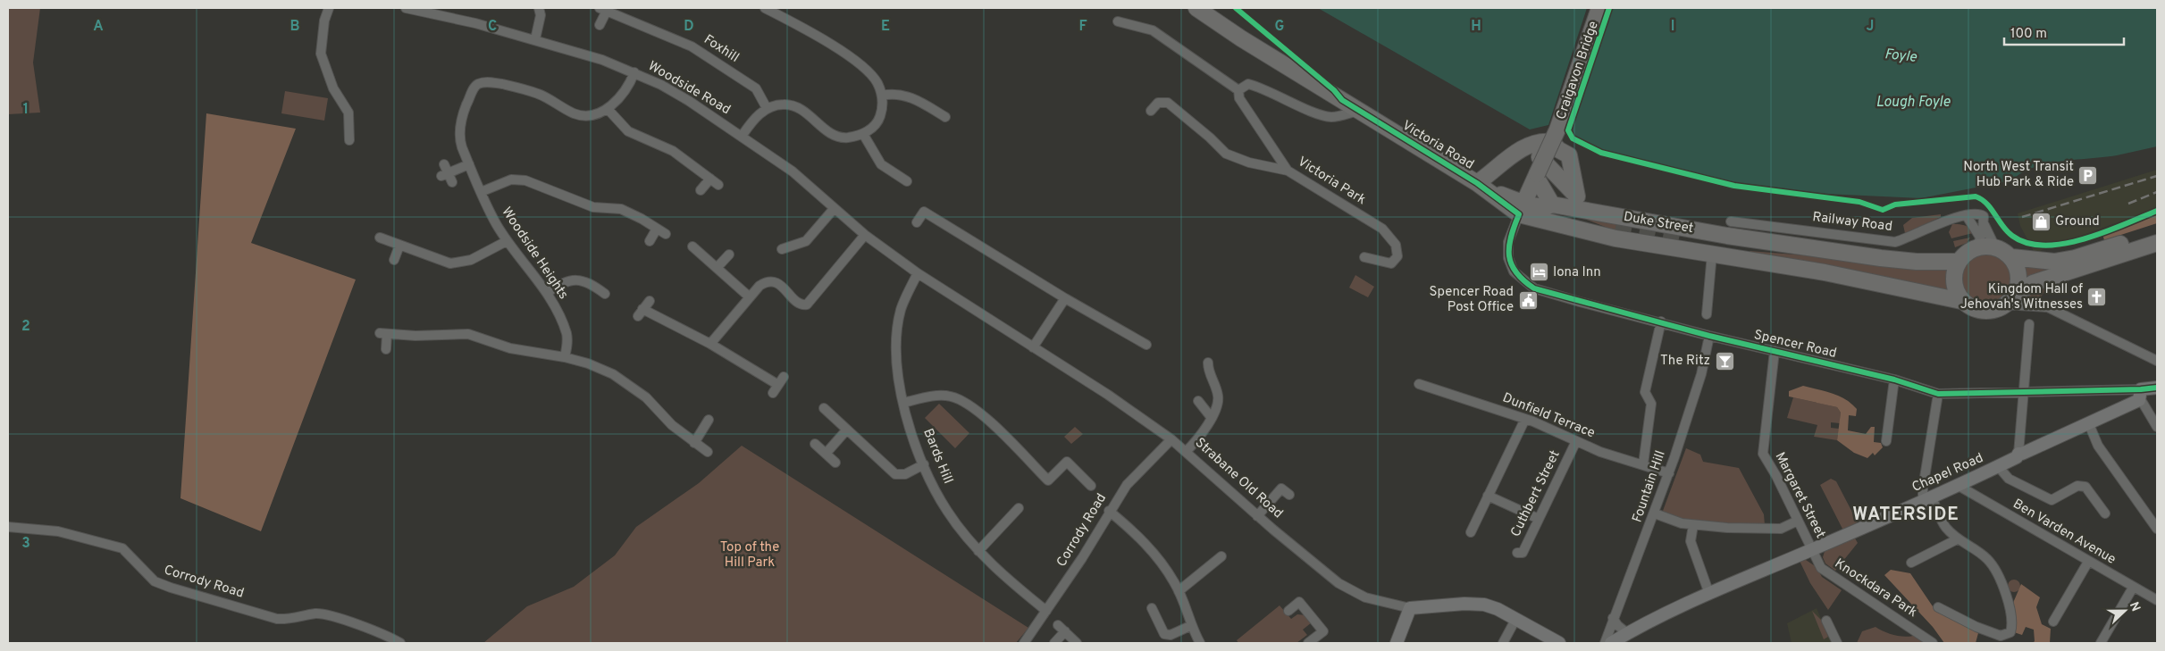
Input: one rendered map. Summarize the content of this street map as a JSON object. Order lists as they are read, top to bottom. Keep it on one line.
{"streets":{"highway":["Craigavon Bridge","Victoria Road","Duke Street"],"main road":["Chapel Road","Strabane Old Road"],"street":["Foxhill","Woodside Road","Victoria Park","Railway Road","Woodside Heights","Spencer Road","Dunfield Terrace","Bards Hill","Fountain Hill","Cuthbert Street","Margaret Street","Corrody Road","Ben Varden Avenue","Knockdara Park"]},"crossings":[["Craigavon Bridge","Victoria Road"],["Craigavon Bridge","Duke Street"],["Craigavon Bridge","Spencer Road"],["Woodside Road","Woodside Heights"],["Woodside Road","Bards Hill"],["Woodside Road","Strabane Old Road"],["Victoria Road","Duke Street"],["Victoria Road","Spencer Road"],["Duke Street","Spencer Road"],["Spencer Road","Chapel Road"],["Spencer Road","Fountain Hill"],["Spencer Road","Margaret Street"],["Dunfield Terrace","Fountain Hill"],["Dunfield Terrace","Cuthbert Street"],["Bards Hill","Strabane Old Road"],["Bards Hill","Corrody Road"],["Chapel Road","Margaret Street"],["Chapel Road","Ben Varden Avenue"],["Chapel Road","Knockdara Park"],["Strabane Old Road","Corrody Road"],["Margaret Street","Knockdara Park"]],"districts":["WATERSIDE"],"water":["Foyle","Lough Foyle"],"parks":["Top of the Hill Park"],"places":{"parking":["North West Transit Hub Park & Ride"],"shop":["Ground"],"hotel":["Iona Inn"],"church":["Kingdom Hall of Jehovah's Witnesses"],"public building":["Spencer Road Post Office"],"bar":["The Ritz"]},"scale_bar":"100 m","north":"right","grid":{"columns":["A","B","C","D","E","F","G","H","I","J"],"rows":["1","2","3"]}}
